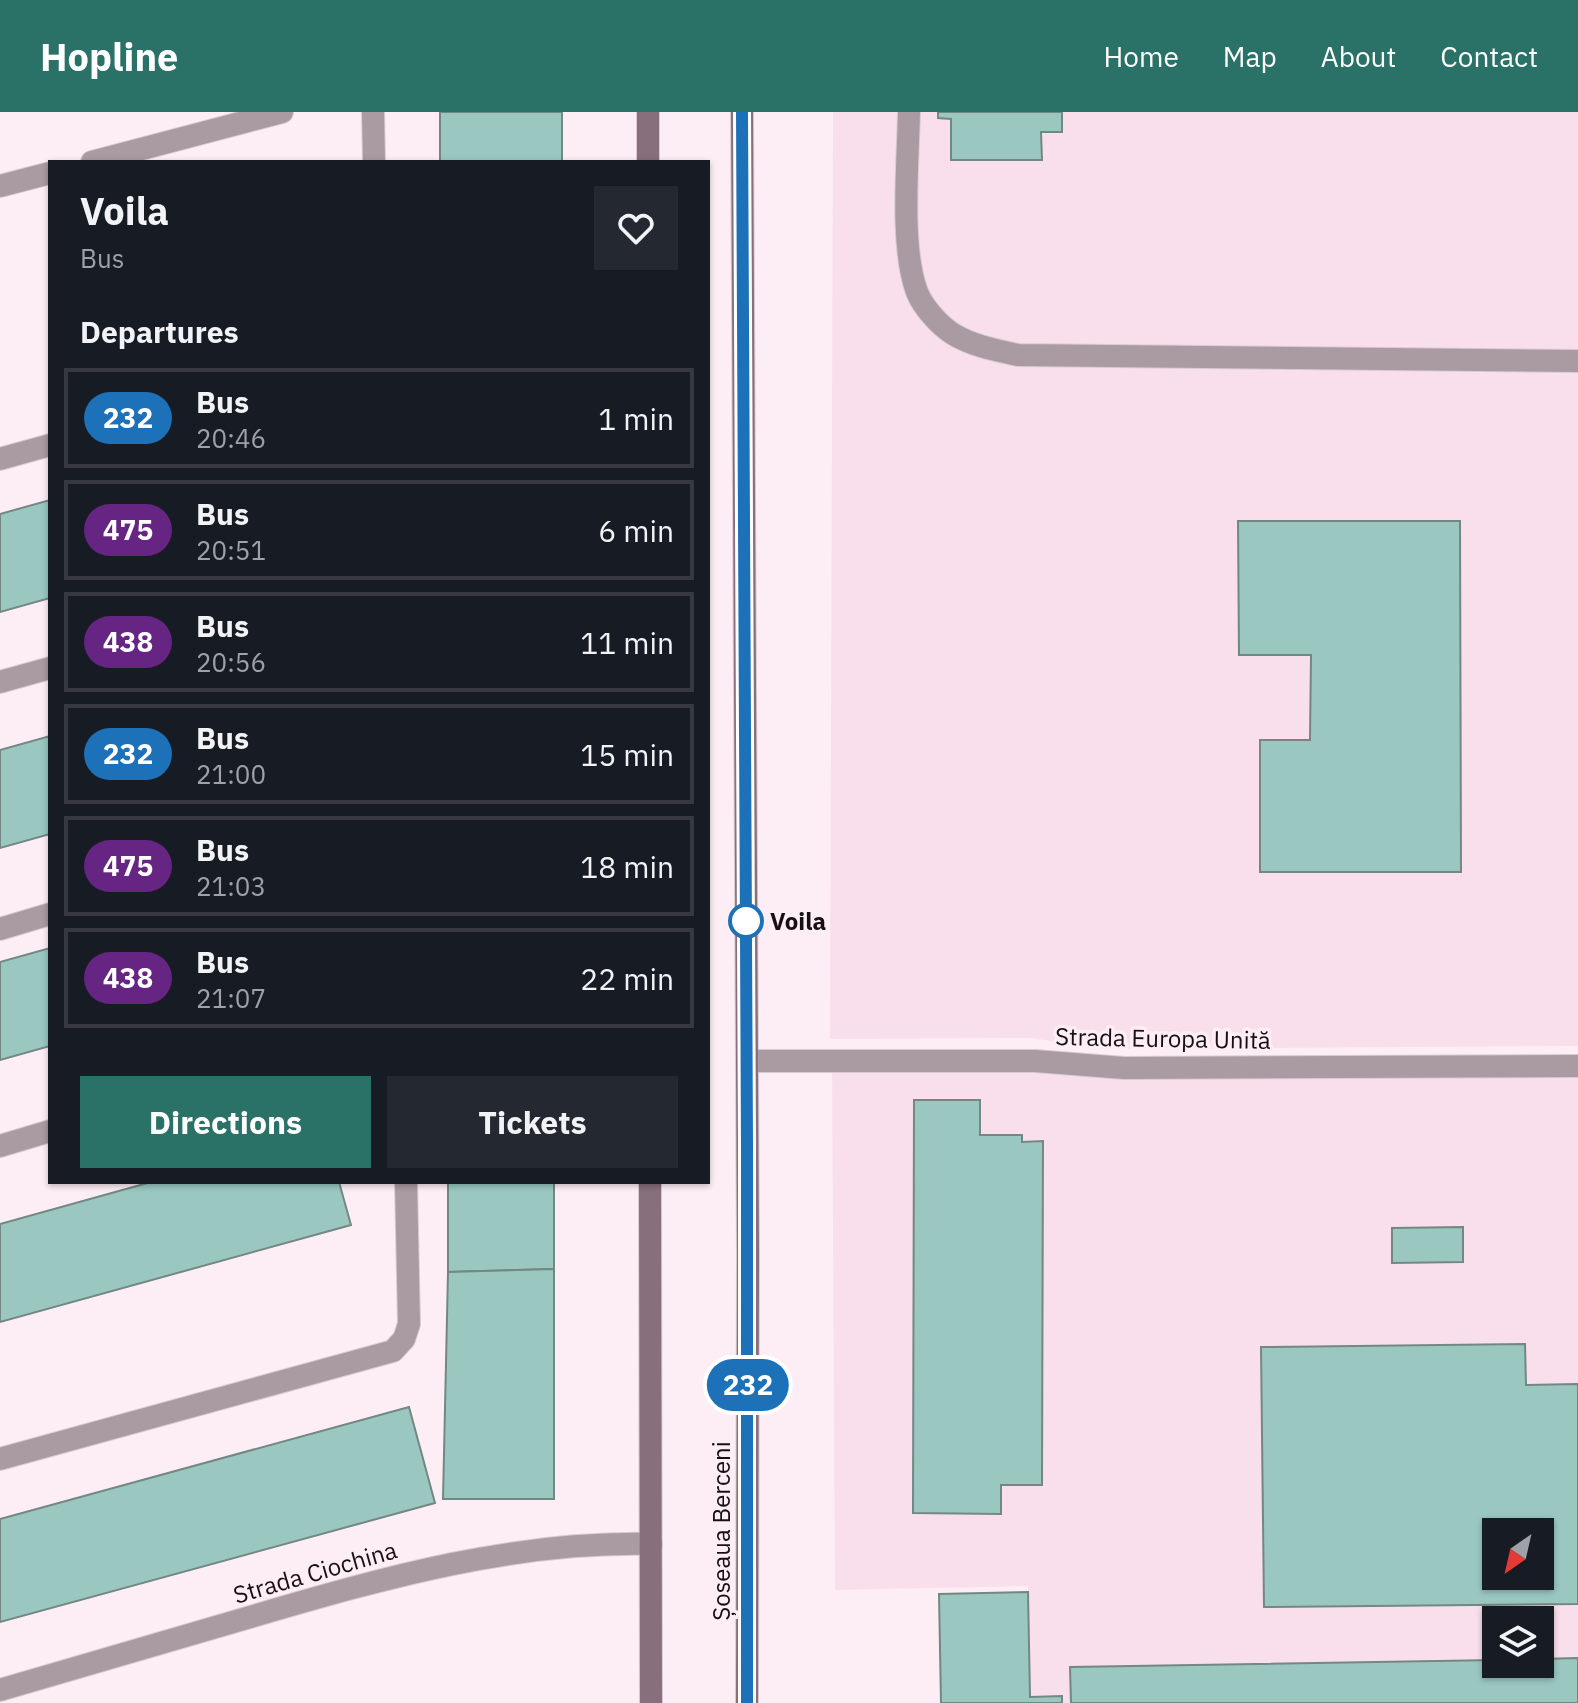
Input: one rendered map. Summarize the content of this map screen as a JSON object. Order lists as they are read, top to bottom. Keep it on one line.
{"streets":{"main road":["Șoseaua Berceni"],"street":["Strada Europa Unită","Strada Ciochina"]},"crossings":[["Strada Europa Unită","Șoseaua Berceni"]],"places":["Voila"],"lines":["bus line 232"],"north":"bottom left","page":{"header":"Hopline","nav":["Home","Map","About","Contact"],"on_map":"232","heading":[["Voila","Bus"],"Departures"],"list":[{"mark":"232","name":"Bus","note":"20:46","value":"1 min"},{"mark":"475","name":"Bus","note":"20:51","value":"6 min"},{"mark":"438","name":"Bus","note":"20:56","value":"11 min"},{"mark":"232","name":"Bus","note":"21:00","value":"15 min"},{"mark":"475","name":"Bus","note":"21:03","value":"18 min"},{"mark":"438","name":"Bus","note":"21:07","value":"22 min"}],"buttons":["Directions","Tickets"]}}
